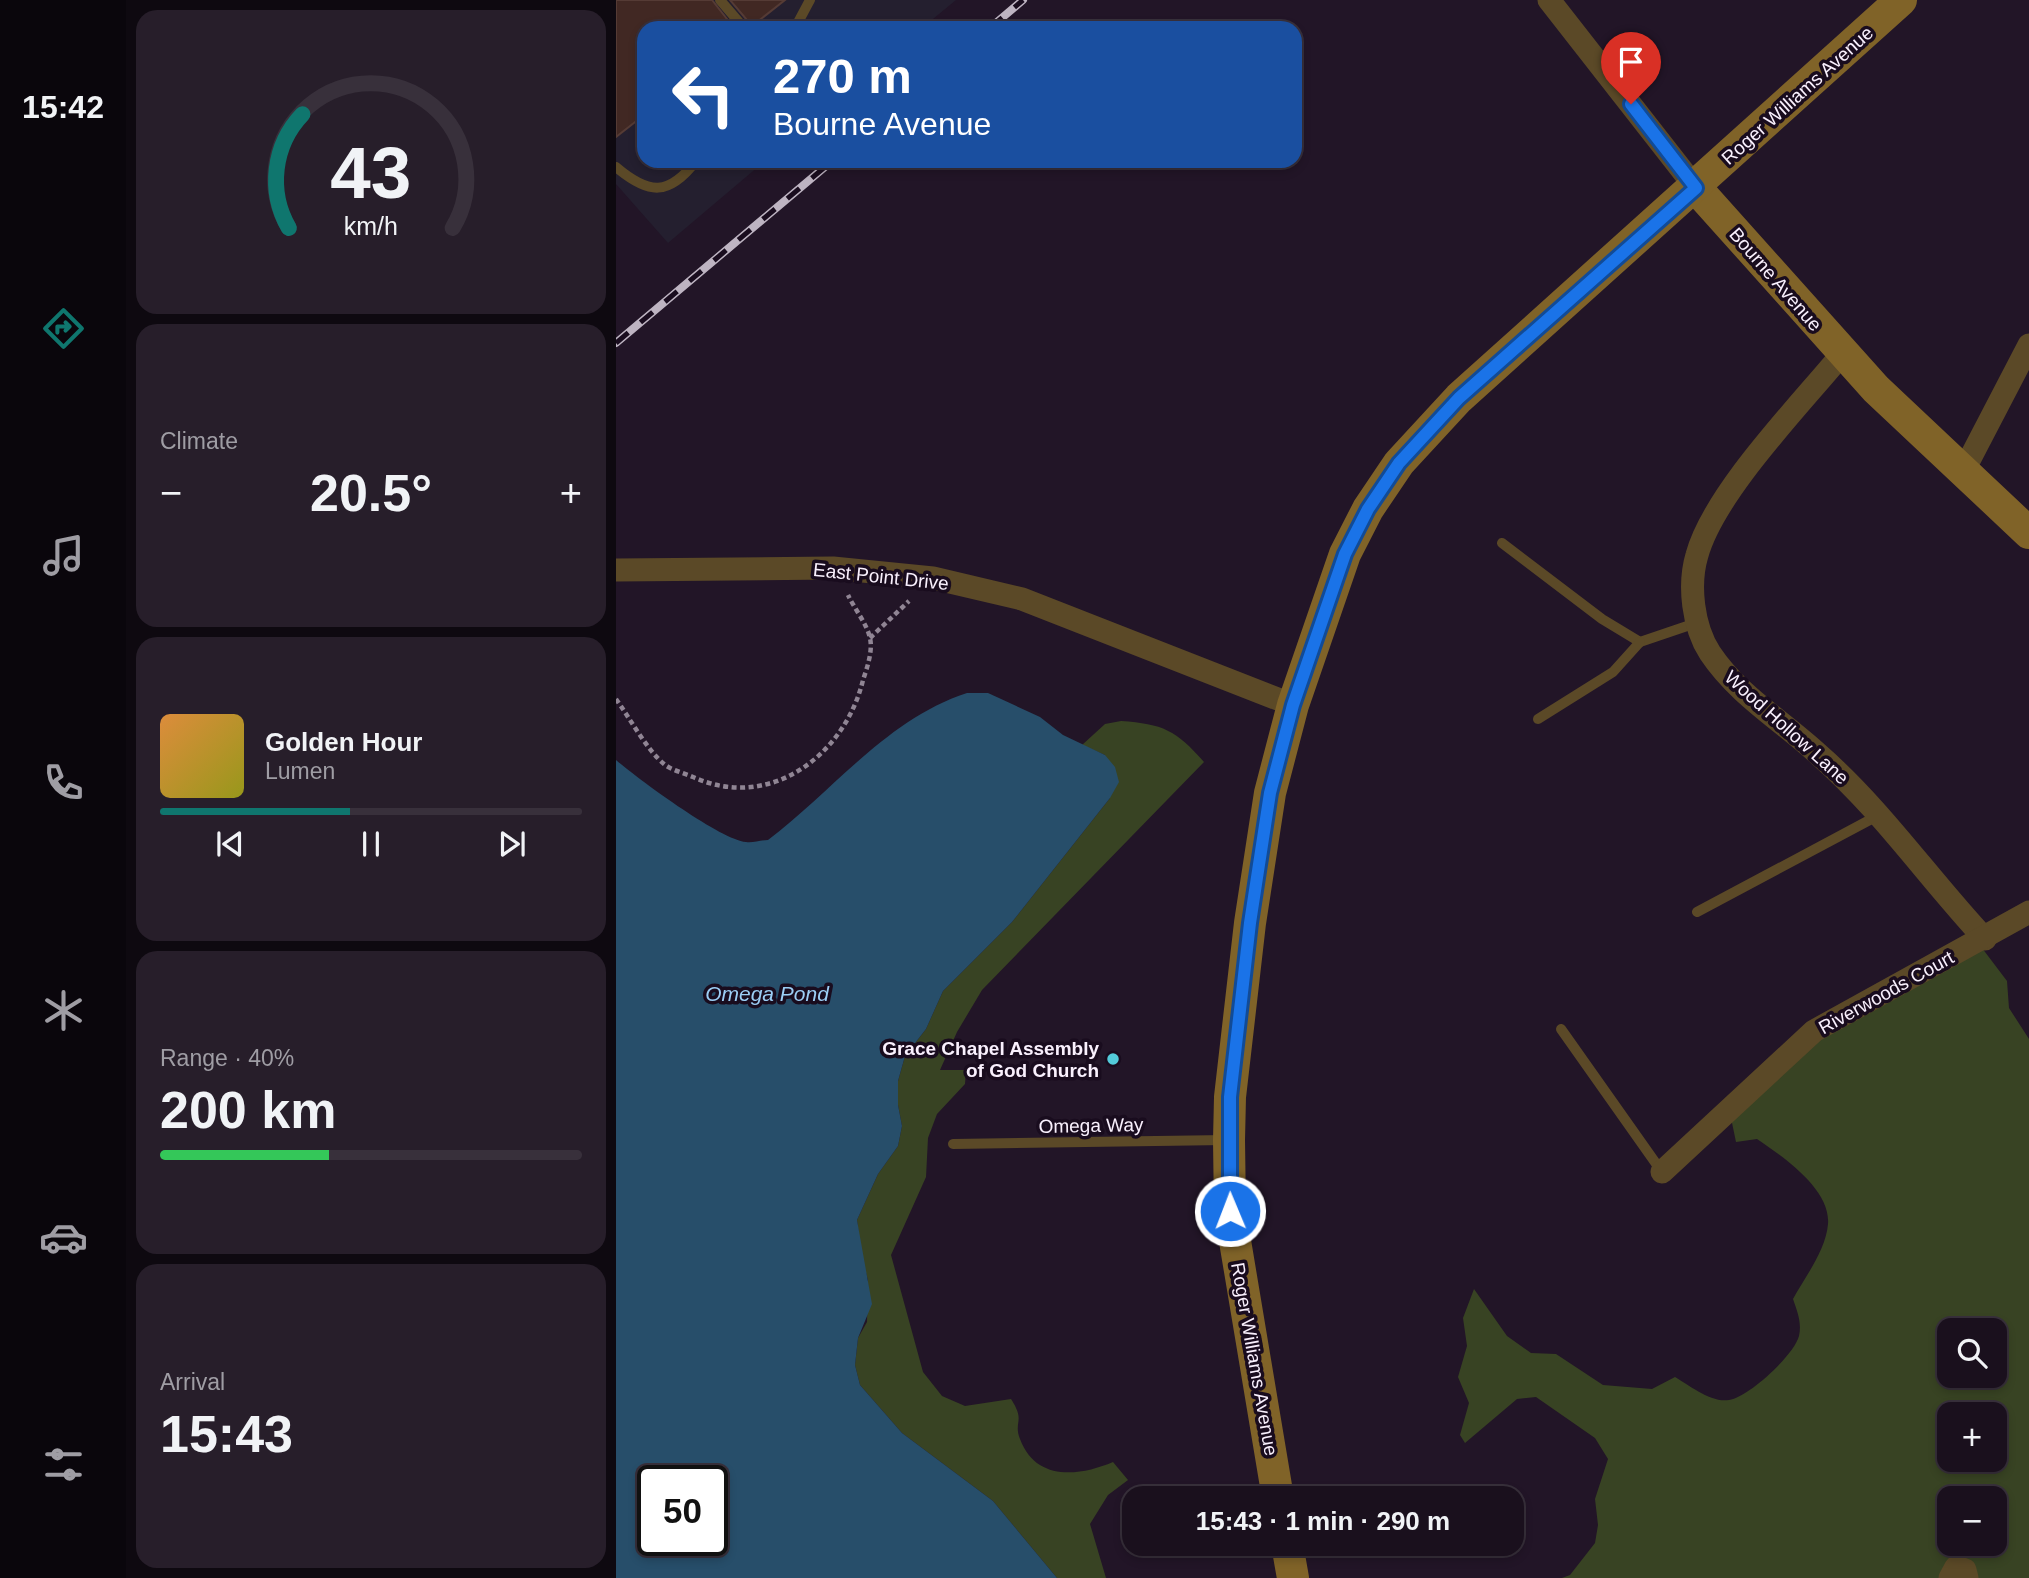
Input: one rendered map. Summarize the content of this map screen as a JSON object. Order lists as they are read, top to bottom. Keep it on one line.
{"streets":{"main road":["Roger Williams Avenue","Bourne Avenue"],"street":["East Point Drive","Wood Hollow Lane","Riverwoods Court"],"lane":["Omega Way"]},"crossings":[["Roger Williams Avenue","Bourne Avenue"],["Roger Williams Avenue","East Point Drive"],["Roger Williams Avenue","Omega Way"],["Bourne Avenue","Wood Hollow Lane"],["Wood Hollow Lane","Riverwoods Court"]],"water":["Omega Pond"],"places":["Grace Chapel Assembly of God Church"],"page":{"tabs":"15:42","turn":["270 m","Bourne Avenue"],"tile":["Climate",["Range · 40%","200 km"],["Arrival","15:43"]],"heat":["−","20.5°","+"],"song":["Golden Hour","Lumen"],"map_buttons":["+","−"],"limit":"50","trip":"15:43 · 1 min · 290 m","gauge":["43","km/h"]}}
